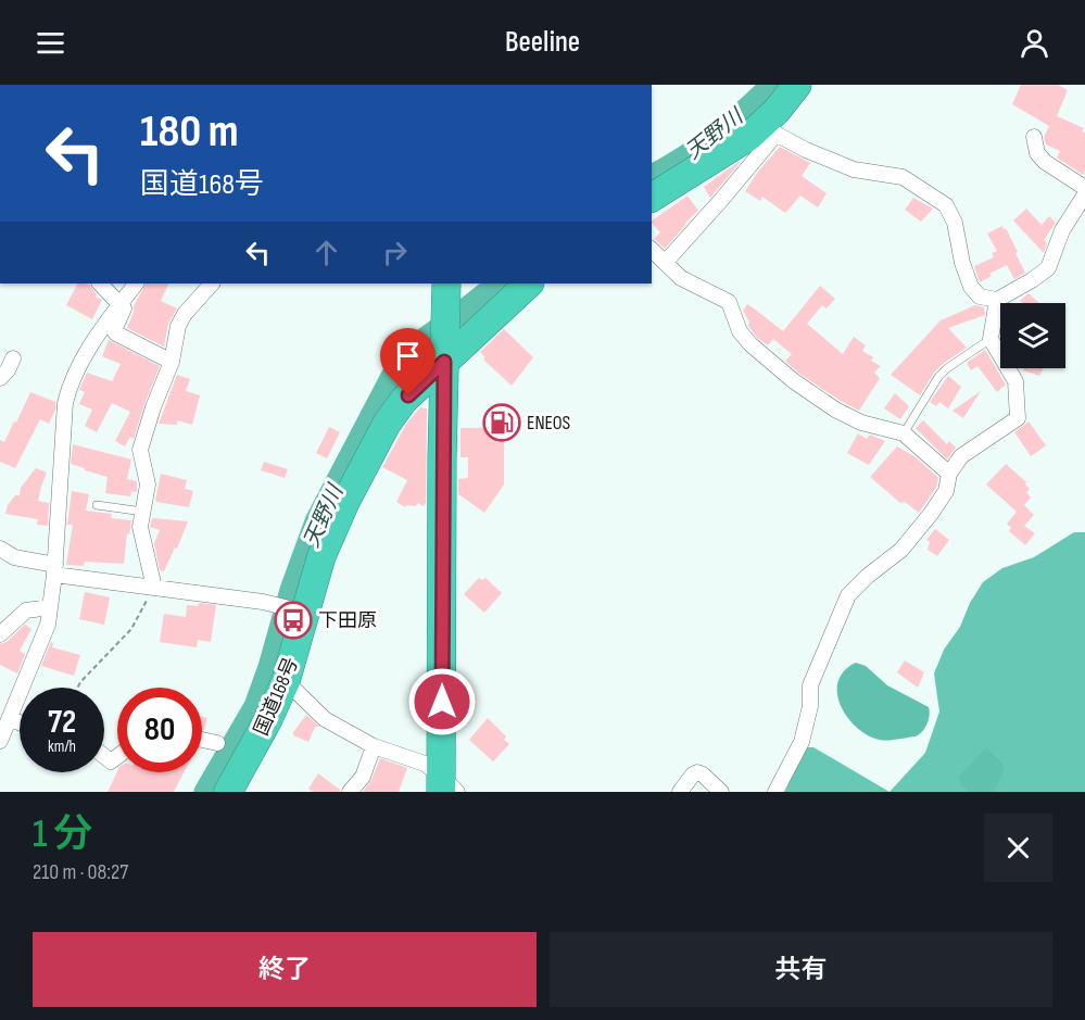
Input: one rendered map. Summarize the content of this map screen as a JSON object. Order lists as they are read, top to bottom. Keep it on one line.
{"streets":{"highway":["国道168号"]},"water":["天野川"],"places":{"fuel station":["ENEOS"],"bus stop":["下田原"]},"page":{"header":"Beeline","turn":["180 m","国道168号"],"speed":"72 km/h","limit":"80","heading":["1 分","210 m · 08:27"],"buttons":["終了","共有"]}}
